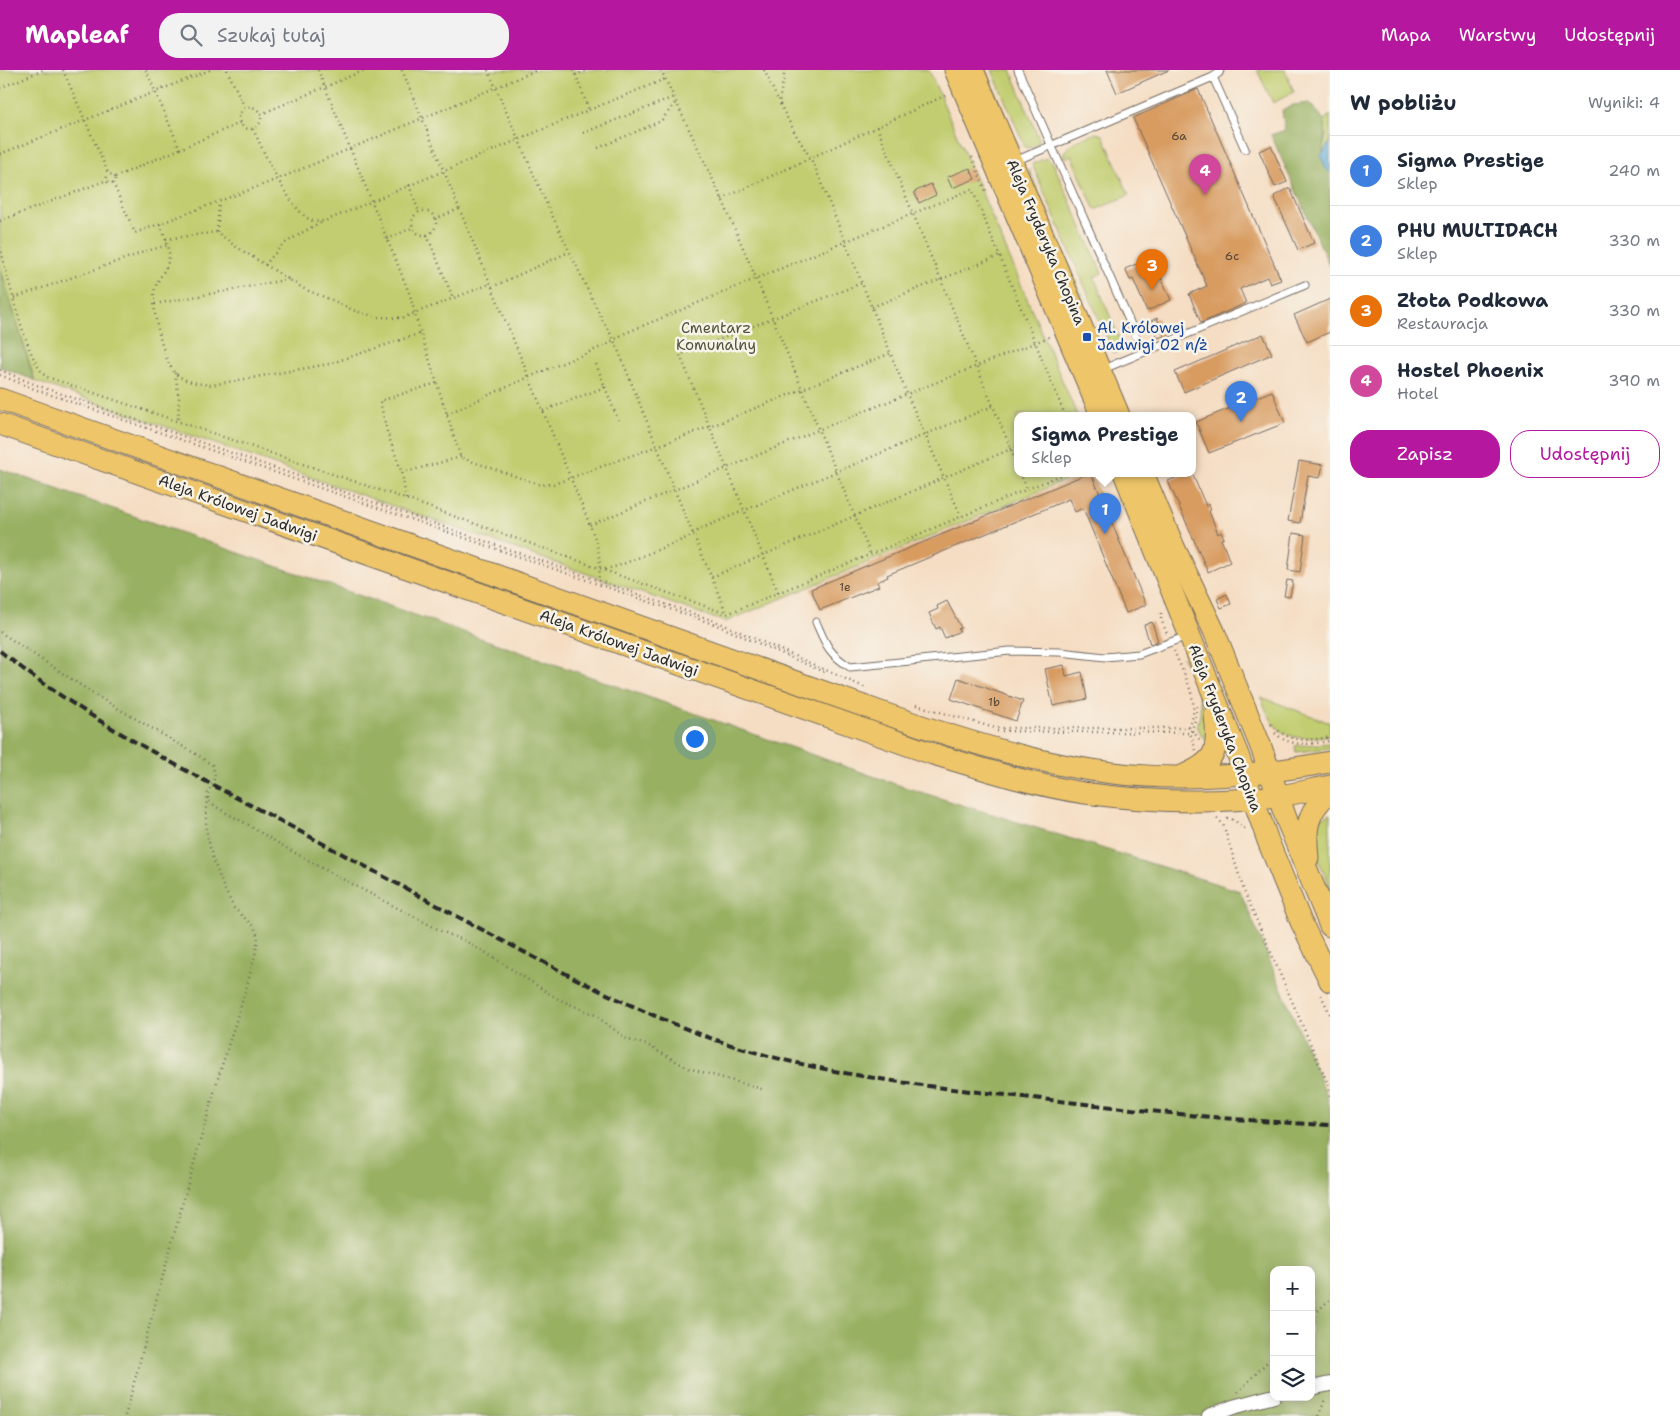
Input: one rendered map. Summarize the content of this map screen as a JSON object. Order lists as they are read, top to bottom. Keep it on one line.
{"streets":{"main road":["Aleja Fryderyka Chopina","Aleja Królowej Jadwigi"]},"crossings":[["Aleja Fryderyka Chopina","Aleja Królowej Jadwigi"]],"parks":["Cmentarz Komunalny"],"places":{"transit":["Al. Królowej Jadwigi 02 n/ż"]},"house_numbers":["6a","6c","1e","1b"],"page":{"header":"Mapleaf","search":"Szukaj tutaj","nav":["Mapa","Warstwy","Udostępnij"],"heading":["W pobliżu","Wyniki: 4"],"list":[{"mark":"1","name":"Sigma Prestige","note":"Sklep","value":"240 m"},{"mark":"2","name":"PHU MULTIDACH","note":"Sklep","value":"330 m"},{"mark":"3","name":"Złota Podkowa","note":"Restauracja","value":"330 m"},{"mark":"4","name":"Hostel Phoenix","note":"Hotel","value":"390 m"}],"pins":["4","3","2","1"],"popup":["Sigma Prestige","Sklep"],"buttons":["Zapisz","Udostępnij"],"map_buttons":["+","−"]}}
